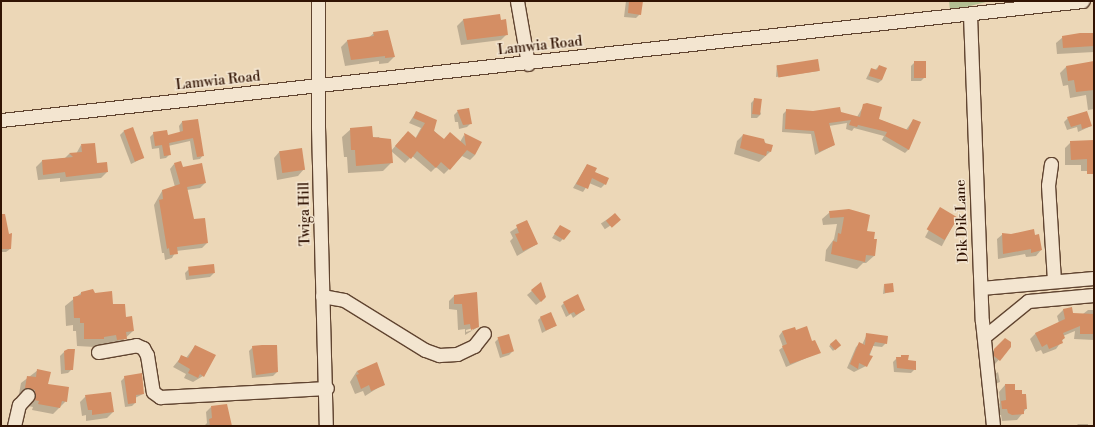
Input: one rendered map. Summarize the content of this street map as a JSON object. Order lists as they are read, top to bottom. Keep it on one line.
{"streets":{"street":["Lamwia Road","Twiga Hill","Dik Dik Lane"]},"crossings":[["Lamwia Road","Twiga Hill"],["Lamwia Road","Dik Dik Lane"]]}
